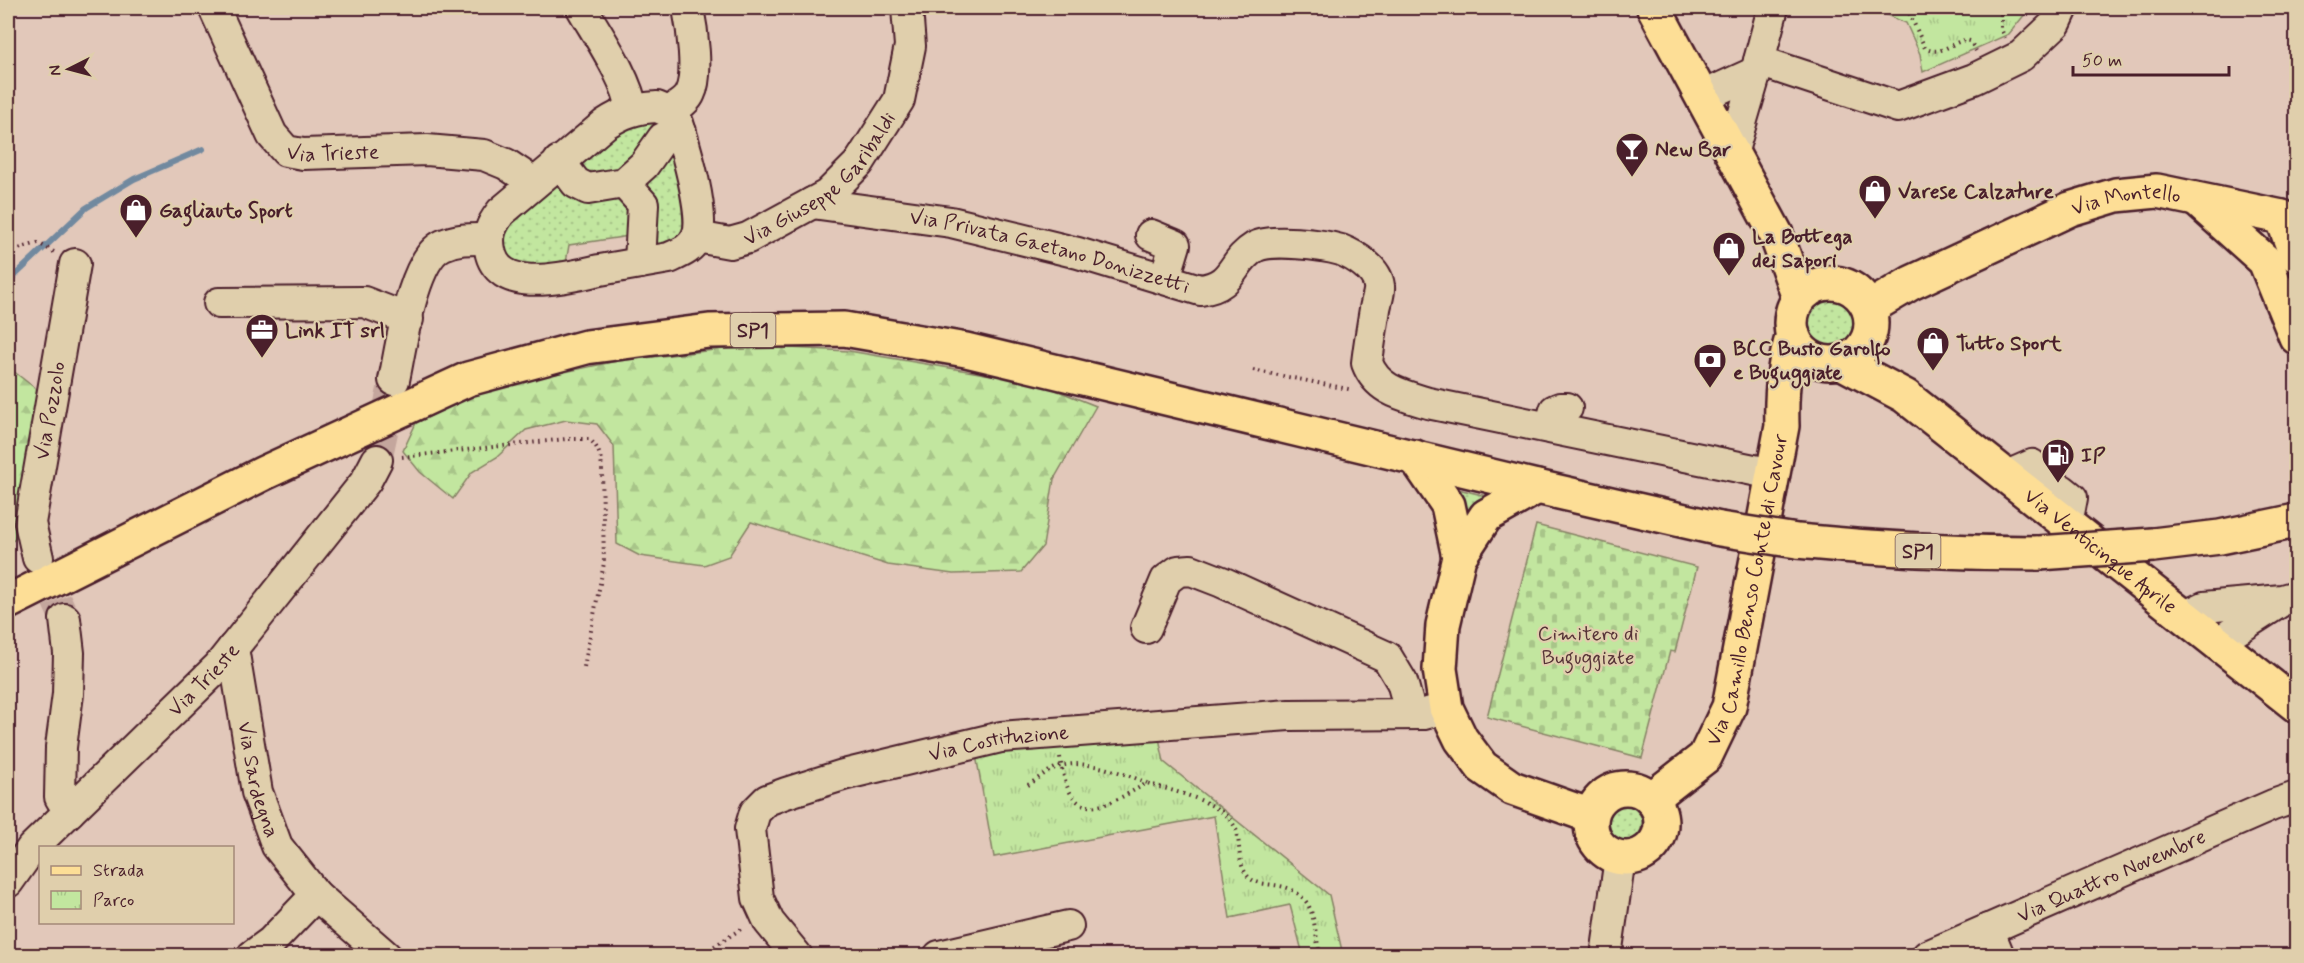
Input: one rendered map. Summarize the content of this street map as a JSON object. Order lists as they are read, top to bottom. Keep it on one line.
{"streets":{"main road":["Via Montello","SP1","Via Venticinque Aprile","Via Camillo Benso Conte di Cavour"],"street":["Via Trieste","Via Giuseppe Garibaldi","Via Privata Gaetano Donizzetti","Via Pozzolo","Via Costituzione","Via Sardegna","Via Quattro Novembre"]},"crossings":[["Via Trieste","Via Sardegna"],["Via Giuseppe Garibaldi","Via Privata Gaetano Donizzetti"],["Via Montello","Via Venticinque Aprile"],["Via Montello","Via Camillo Benso Conte di Cavour"],["Via Venticinque Aprile","Via Camillo Benso Conte di Cavour"]],"parks":["Cimitero di Buguggiate"],"places":{"bar":["New Bar"],"shop":["Varese Calzature","Gagliauto Sport","La Bottega dei Sapori","Tutto Sport"],"office":["Link IT srl"],"bank":["BCC Busto Garolfo e Buguggiate"],"fuel station":["IP"]},"legend":["Strada","Parco"],"scale_bar":"50 m","north":"left"}
